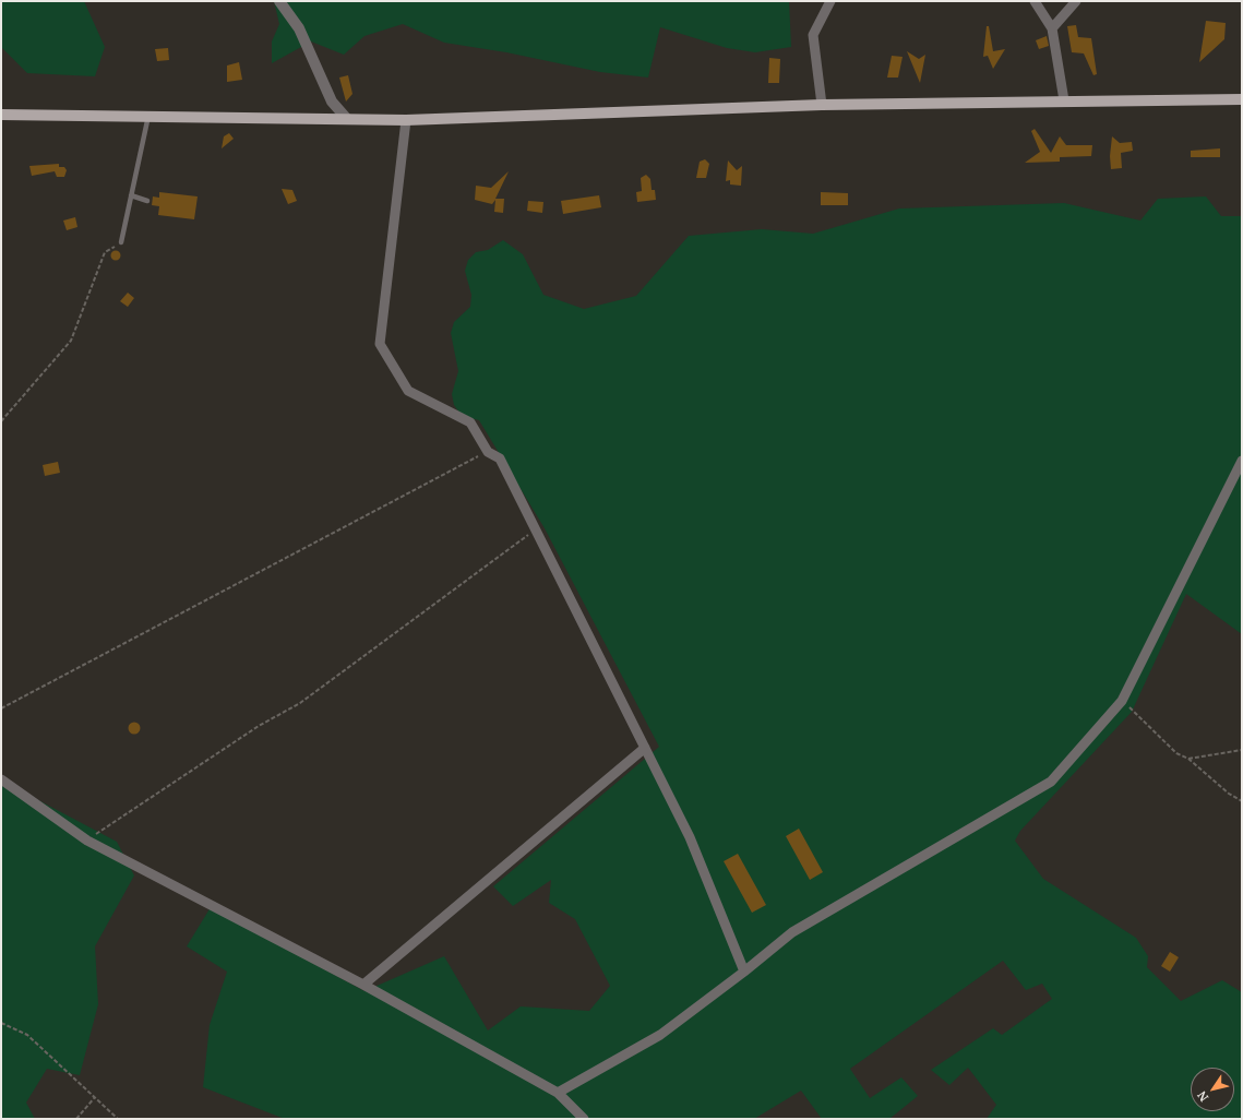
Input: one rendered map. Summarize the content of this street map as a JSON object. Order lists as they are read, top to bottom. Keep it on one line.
{"north":"bottom left"}
